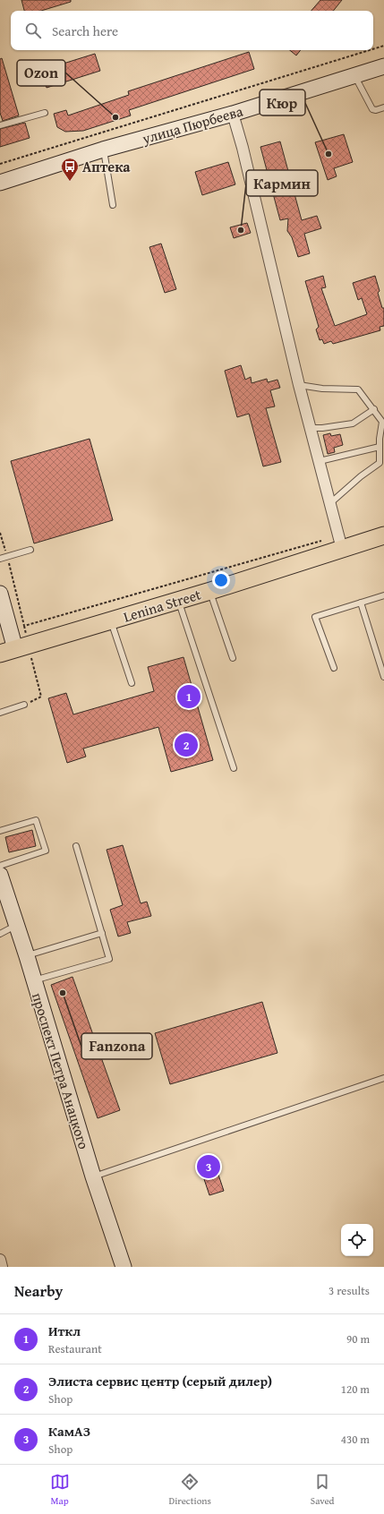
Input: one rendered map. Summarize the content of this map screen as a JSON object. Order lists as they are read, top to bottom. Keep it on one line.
{"streets":{"main road":["улица Пюрбеева","Lenina Street","проспект Петра Анацкого"]},"places":{"other":["Ozon","Кюр","Кармин","Fanzona"],"bus stop":["Аптека"]},"page":{"search":"Search here","pins":["1","2","3"],"heading":["Nearby","3 results"],"list":[{"mark":"1","name":"Иткл","note":"Restaurant","value":"90 m"},{"mark":"2","name":"Элиста сервис центр (серый дилер)","note":"Shop","value":"120 m"},{"mark":"3","name":"КамАЗ","note":"Shop","value":"430 m"}],"nav":["Map","Directions","Saved"]}}
